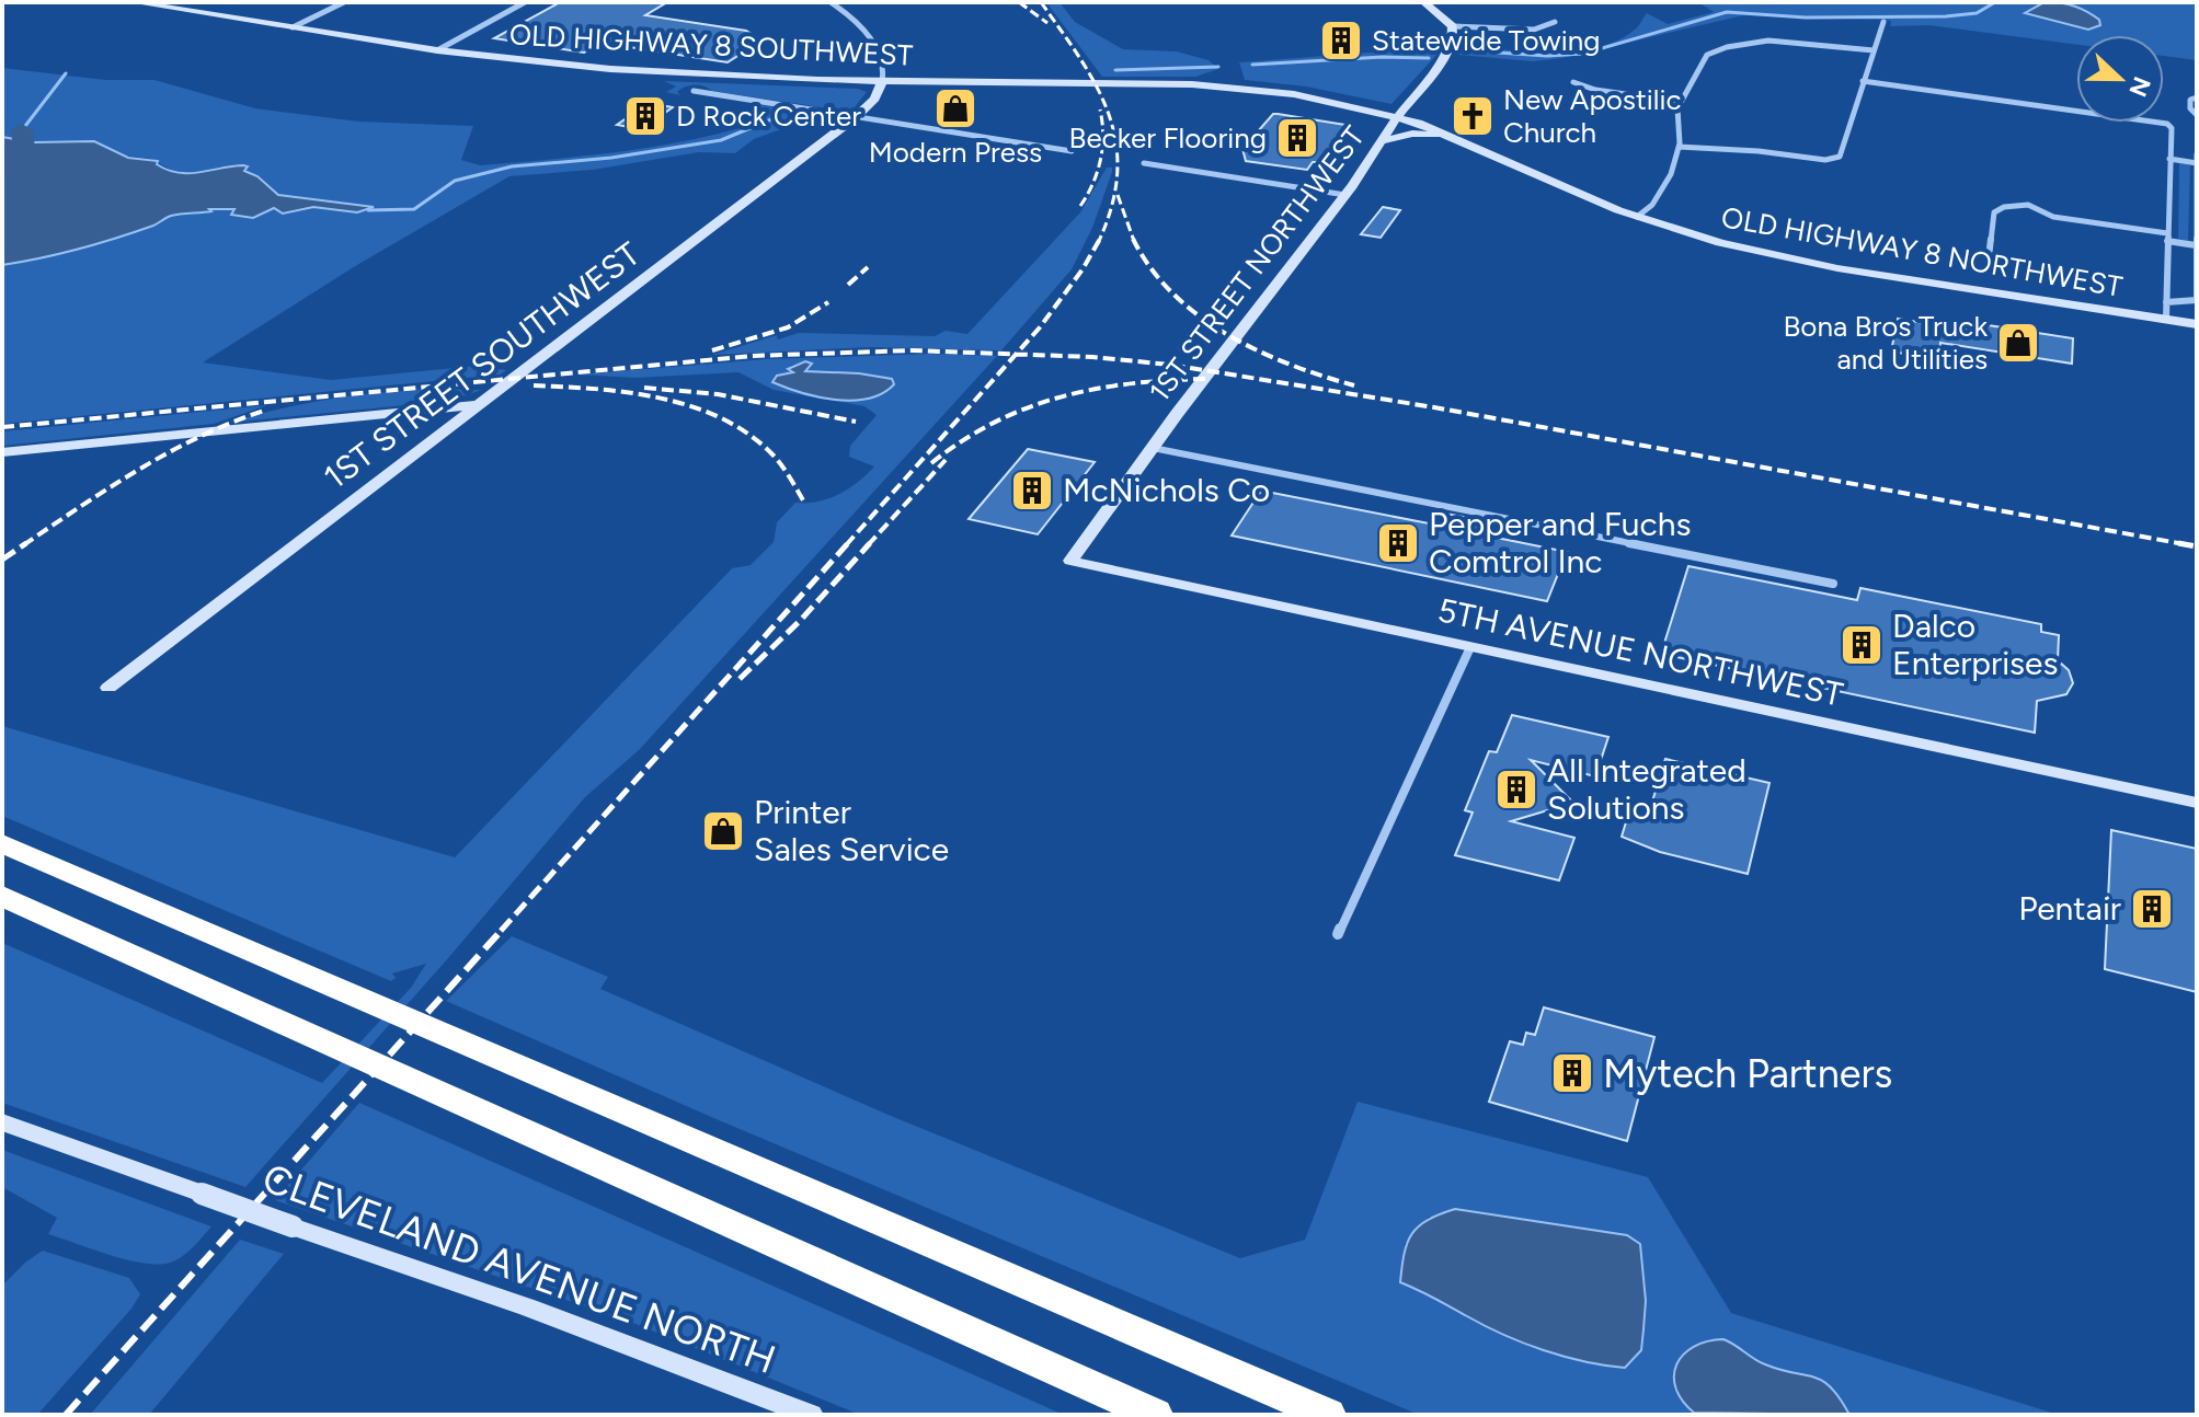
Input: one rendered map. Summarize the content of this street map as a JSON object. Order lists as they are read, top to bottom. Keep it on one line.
{"streets":{"street":["OLD HIGHWAY 8 SOUTHWEST","OLD HIGHWAY 8 NORTHWEST","1ST STREET NORTHWEST","1ST STREET SOUTHWEST","5TH AVENUE NORTHWEST","CLEVELAND AVENUE NORTH"]},"crossings":[["OLD HIGHWAY 8 SOUTHWEST","OLD HIGHWAY 8 NORTHWEST"],["OLD HIGHWAY 8 SOUTHWEST","1ST STREET NORTHWEST"],["OLD HIGHWAY 8 SOUTHWEST","1ST STREET SOUTHWEST"],["OLD HIGHWAY 8 NORTHWEST","1ST STREET NORTHWEST"],["1ST STREET NORTHWEST","5TH AVENUE NORTHWEST"]],"places":{"building":["Statewide Towing","D Rock Center","Becker Flooring","McNichols Co","Pepper and Fuchs Comtrol Inc","Dalco Enterprises","All Integrated Solutions","Pentair","Mytech Partners"],"shop":["Modern Press","Bona Bros Truck and Utilities","Printer Sales Service"],"church":["New Apostilic Church"]},"north":"right"}
